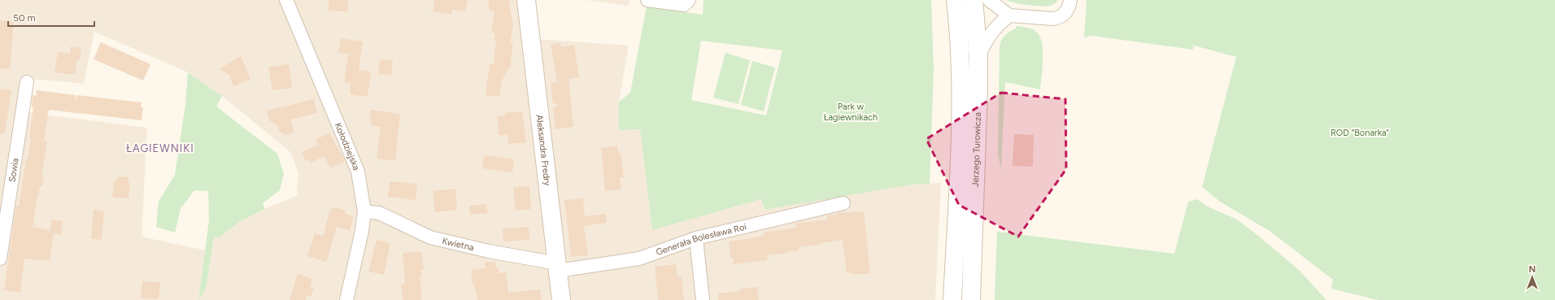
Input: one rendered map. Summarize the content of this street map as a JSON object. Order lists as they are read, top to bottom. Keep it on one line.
{"streets":{"main road":["Jerzego Turowicza","Aleksandra Fredry"],"street":["Kołodziejska","Sowia","Generała Bolesława Roi","Kwietna"]},"crossings":[["Kołodziejska","Kwietna"],["Aleksandra Fredry","Generała Bolesława Roi"],["Aleksandra Fredry","Kwietna"],["Generała Bolesława Roi","Kwietna"]],"districts":["ŁAGIEWNIKI"],"parks":["Park w Łagiewnikach","ROD \"Bonarka\""],"scale_bar":"50 m","north":"top"}
